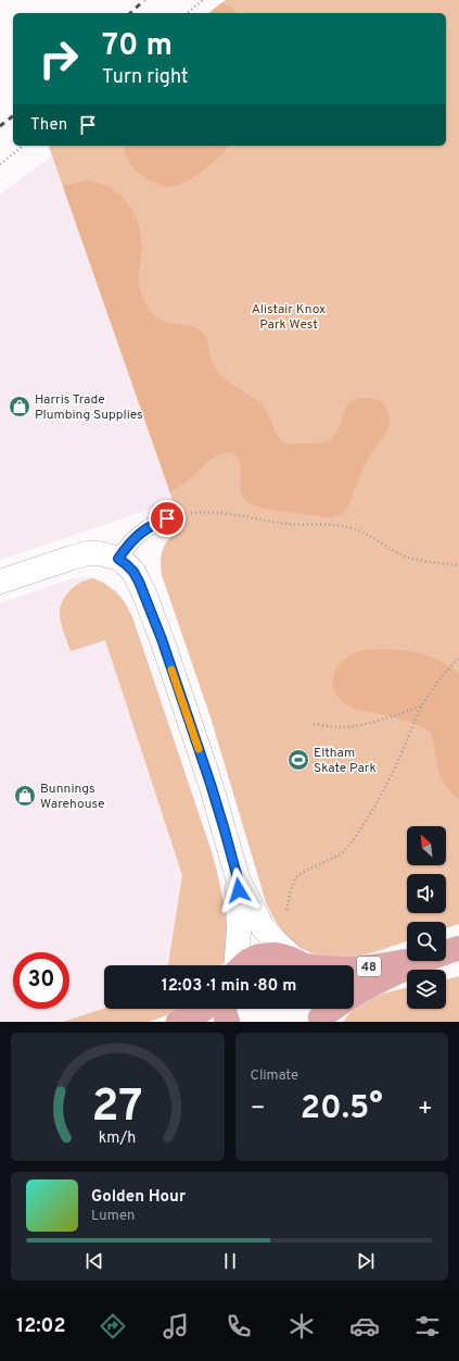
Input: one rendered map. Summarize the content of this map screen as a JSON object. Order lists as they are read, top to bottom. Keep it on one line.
{"streets":{"main road":["48"]},"parks":["Alistair Knox Park West"],"places":{"shop":["Harris Trade Plumbing Supplies","Bunnings Warehouse"],"sports":["Eltham Skate Park"]},"north":"top left","page":{"turn":["70 m","Turn right"],"then":"Then","limit":"30","trip":"12:03 · 1 min · 80 m","tile":"Climate","heat":["−","20.5°","+"],"song":["Golden Hour","Lumen"],"tabs":"12:02","gauge":["27","km/h"]}}
